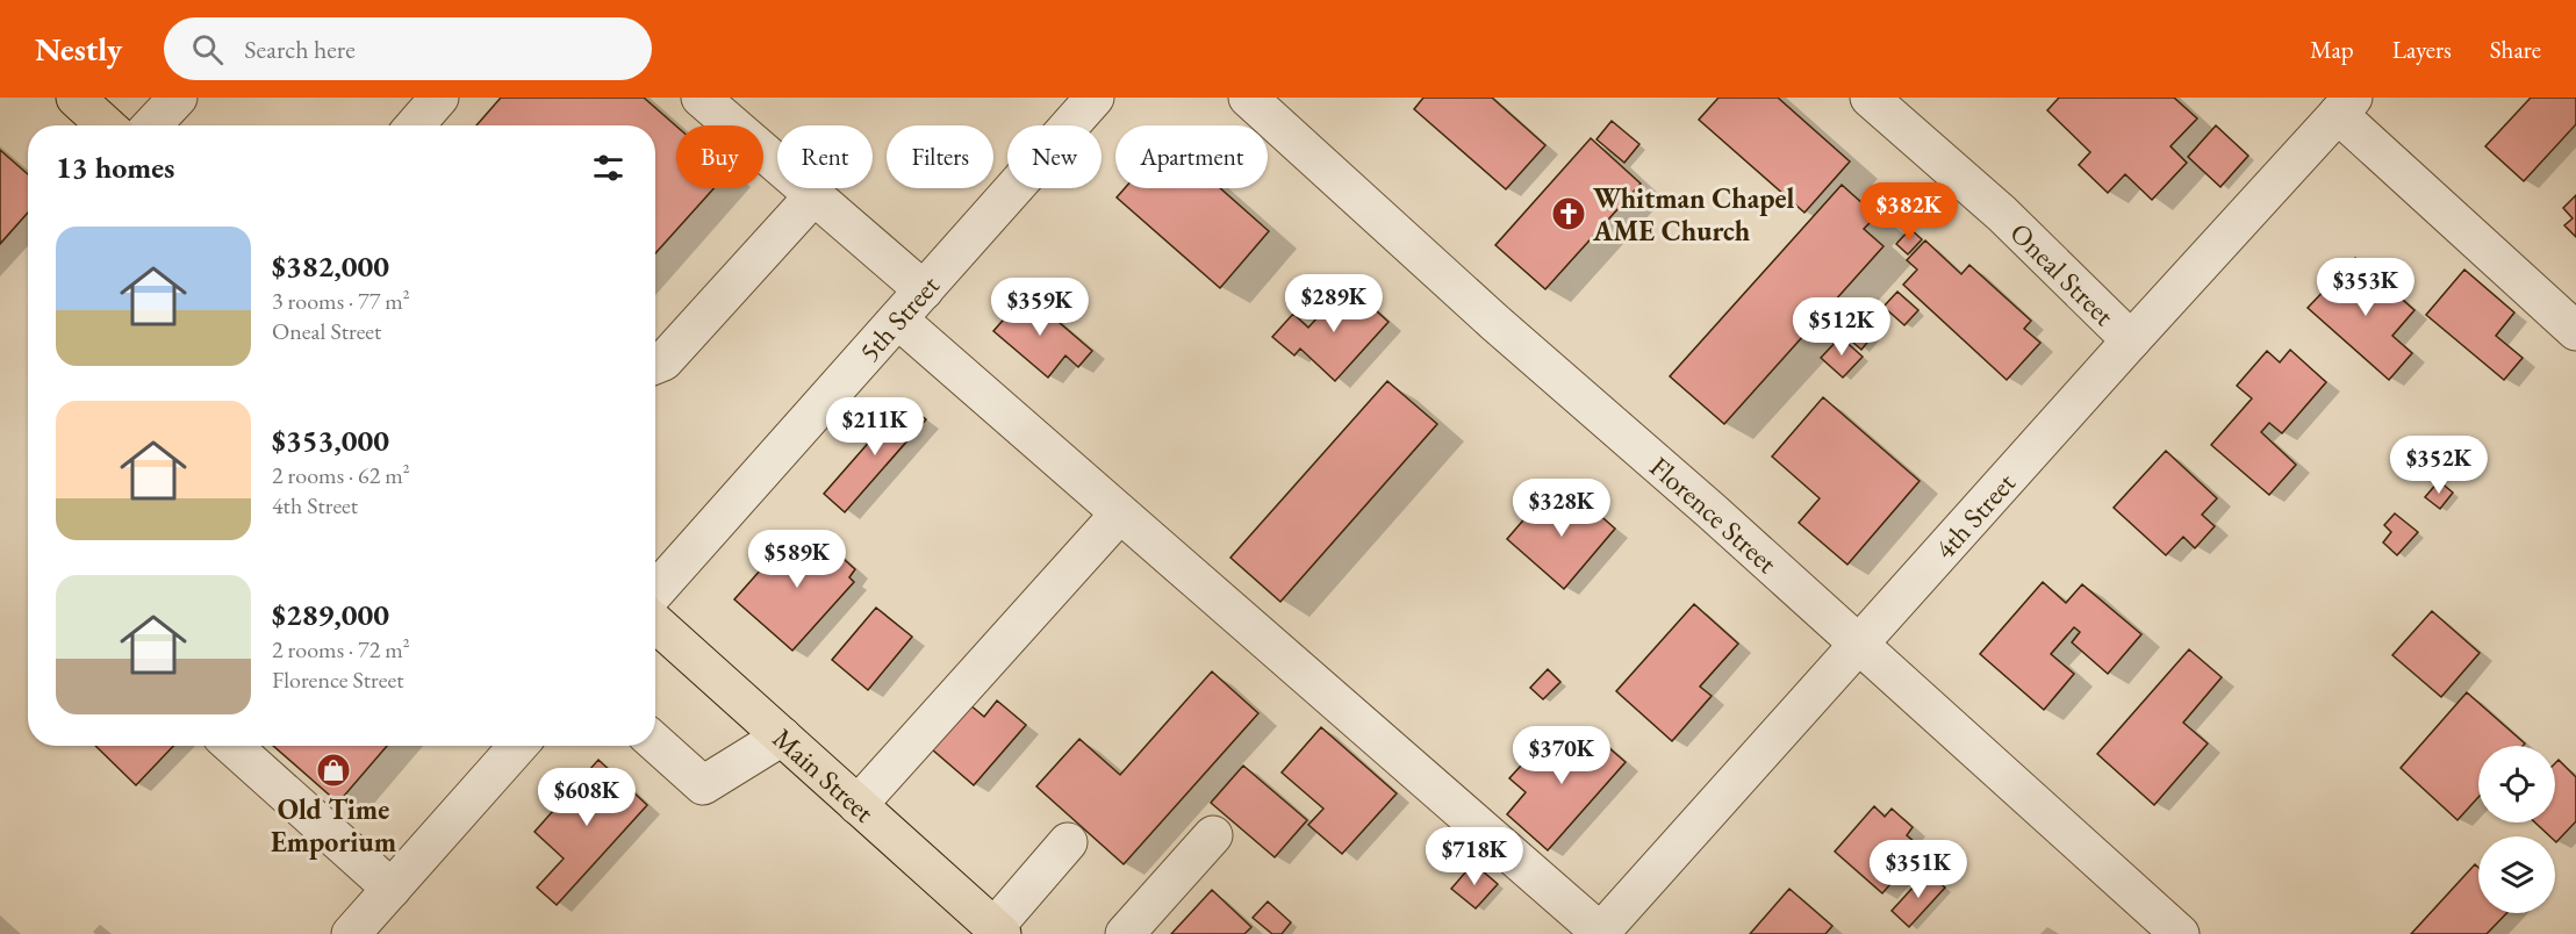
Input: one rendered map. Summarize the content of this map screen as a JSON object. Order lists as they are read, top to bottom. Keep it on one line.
{"streets":{"main road":["Main Street"],"street":["Oneal Street","5th Street","Florence Street","4th Street"]},"crossings":[["Oneal Street","4th Street"],["Florence Street","4th Street"]],"places":{"church":["Whitman Chapel AME Church"],"shop":["Old Time Emporium"]},"page":{"header":"Nestly","search":"Search here","nav":["Map","Layers","Share"],"chip":["Buy","Rent","Filters","New","Apartment"],"heading":"13 homes","price":["$382K","$353K","$289K","$359K","$512K","$211K","$352K","$328K","$589K","$370K","$608K","$718K","$351K"],"list":[{"name":"$382,000","note":"3 rooms · 77 m² · Oneal Street"},{"name":"$353,000","note":"2 rooms · 62 m² · 4th Street"},{"name":"$289,000","note":"2 rooms · 72 m² · Florence Street"}]}}
